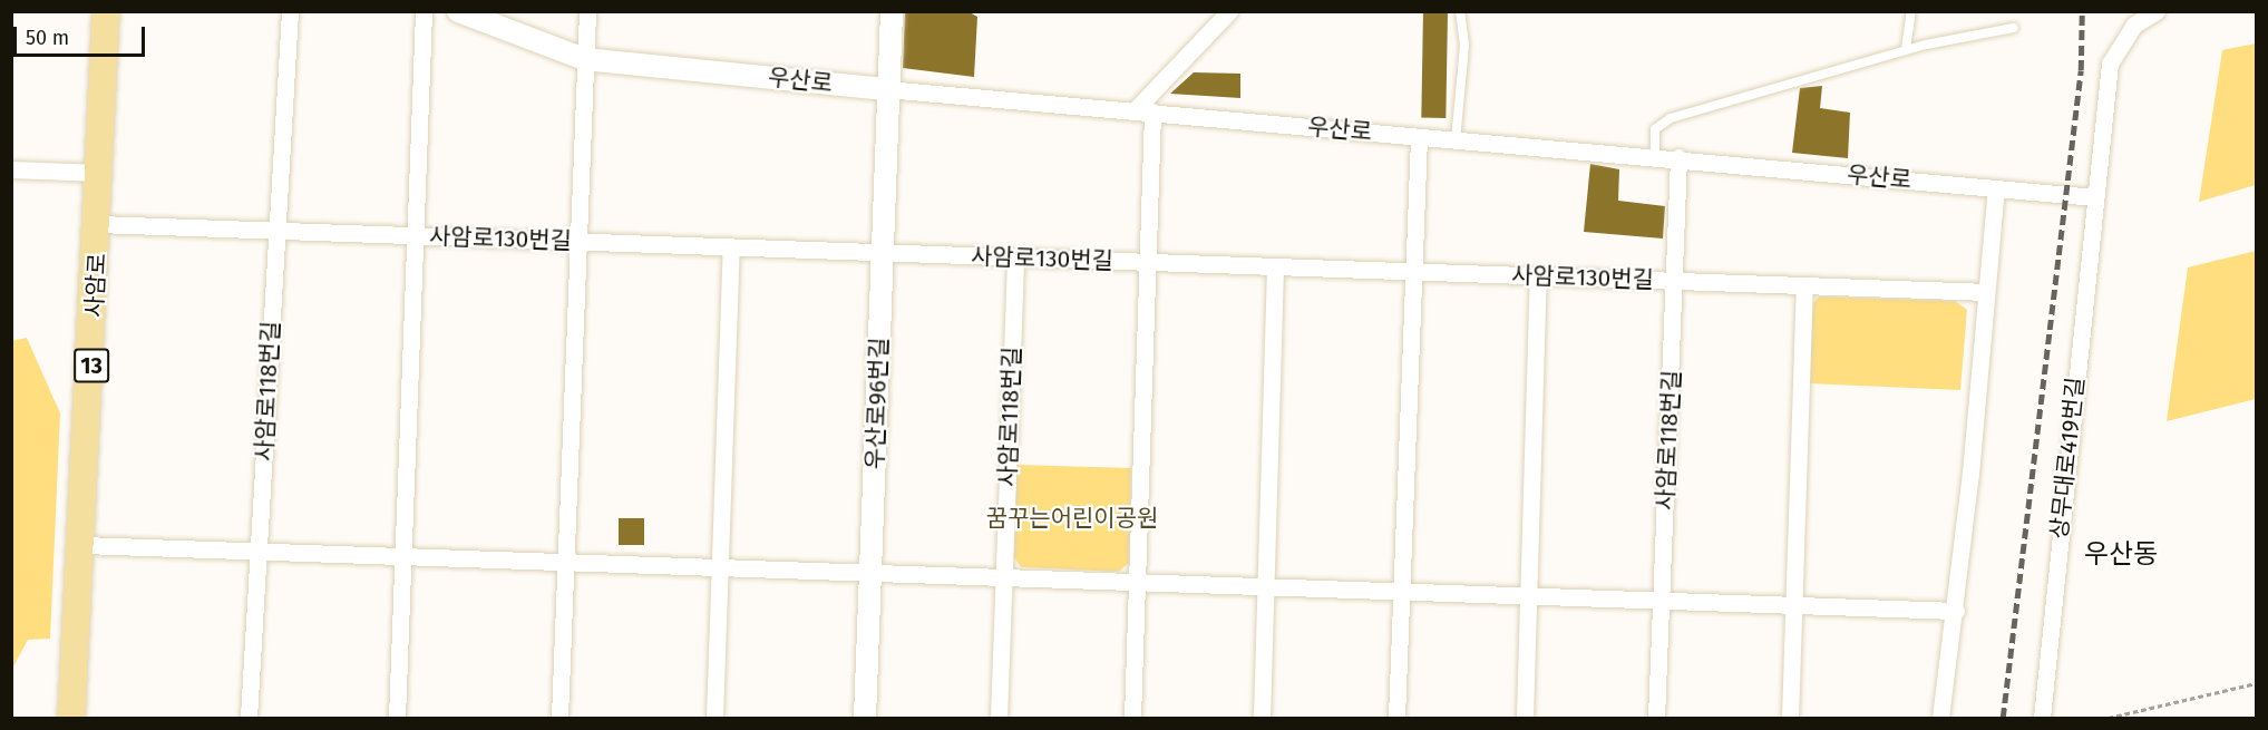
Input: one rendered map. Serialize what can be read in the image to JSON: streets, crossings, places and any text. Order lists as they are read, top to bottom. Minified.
{"streets":{"main road":["사암로","13"],"street":["우산로","사암로130번길","사암로118번길","우산로96번길","상무대로419번길"]},"crossings":[["우산로","사암로118번길"],["우산로","우산로96번길"],["우산로","상무대로419번길"],["사암로130번길","사암로"],["사암로130번길","사암로118번길"],["사암로130번길","우산로96번길"]],"districts":["우산동"],"parks":["꿈꾸는어린이공원"],"scale_bar":"50 m"}
